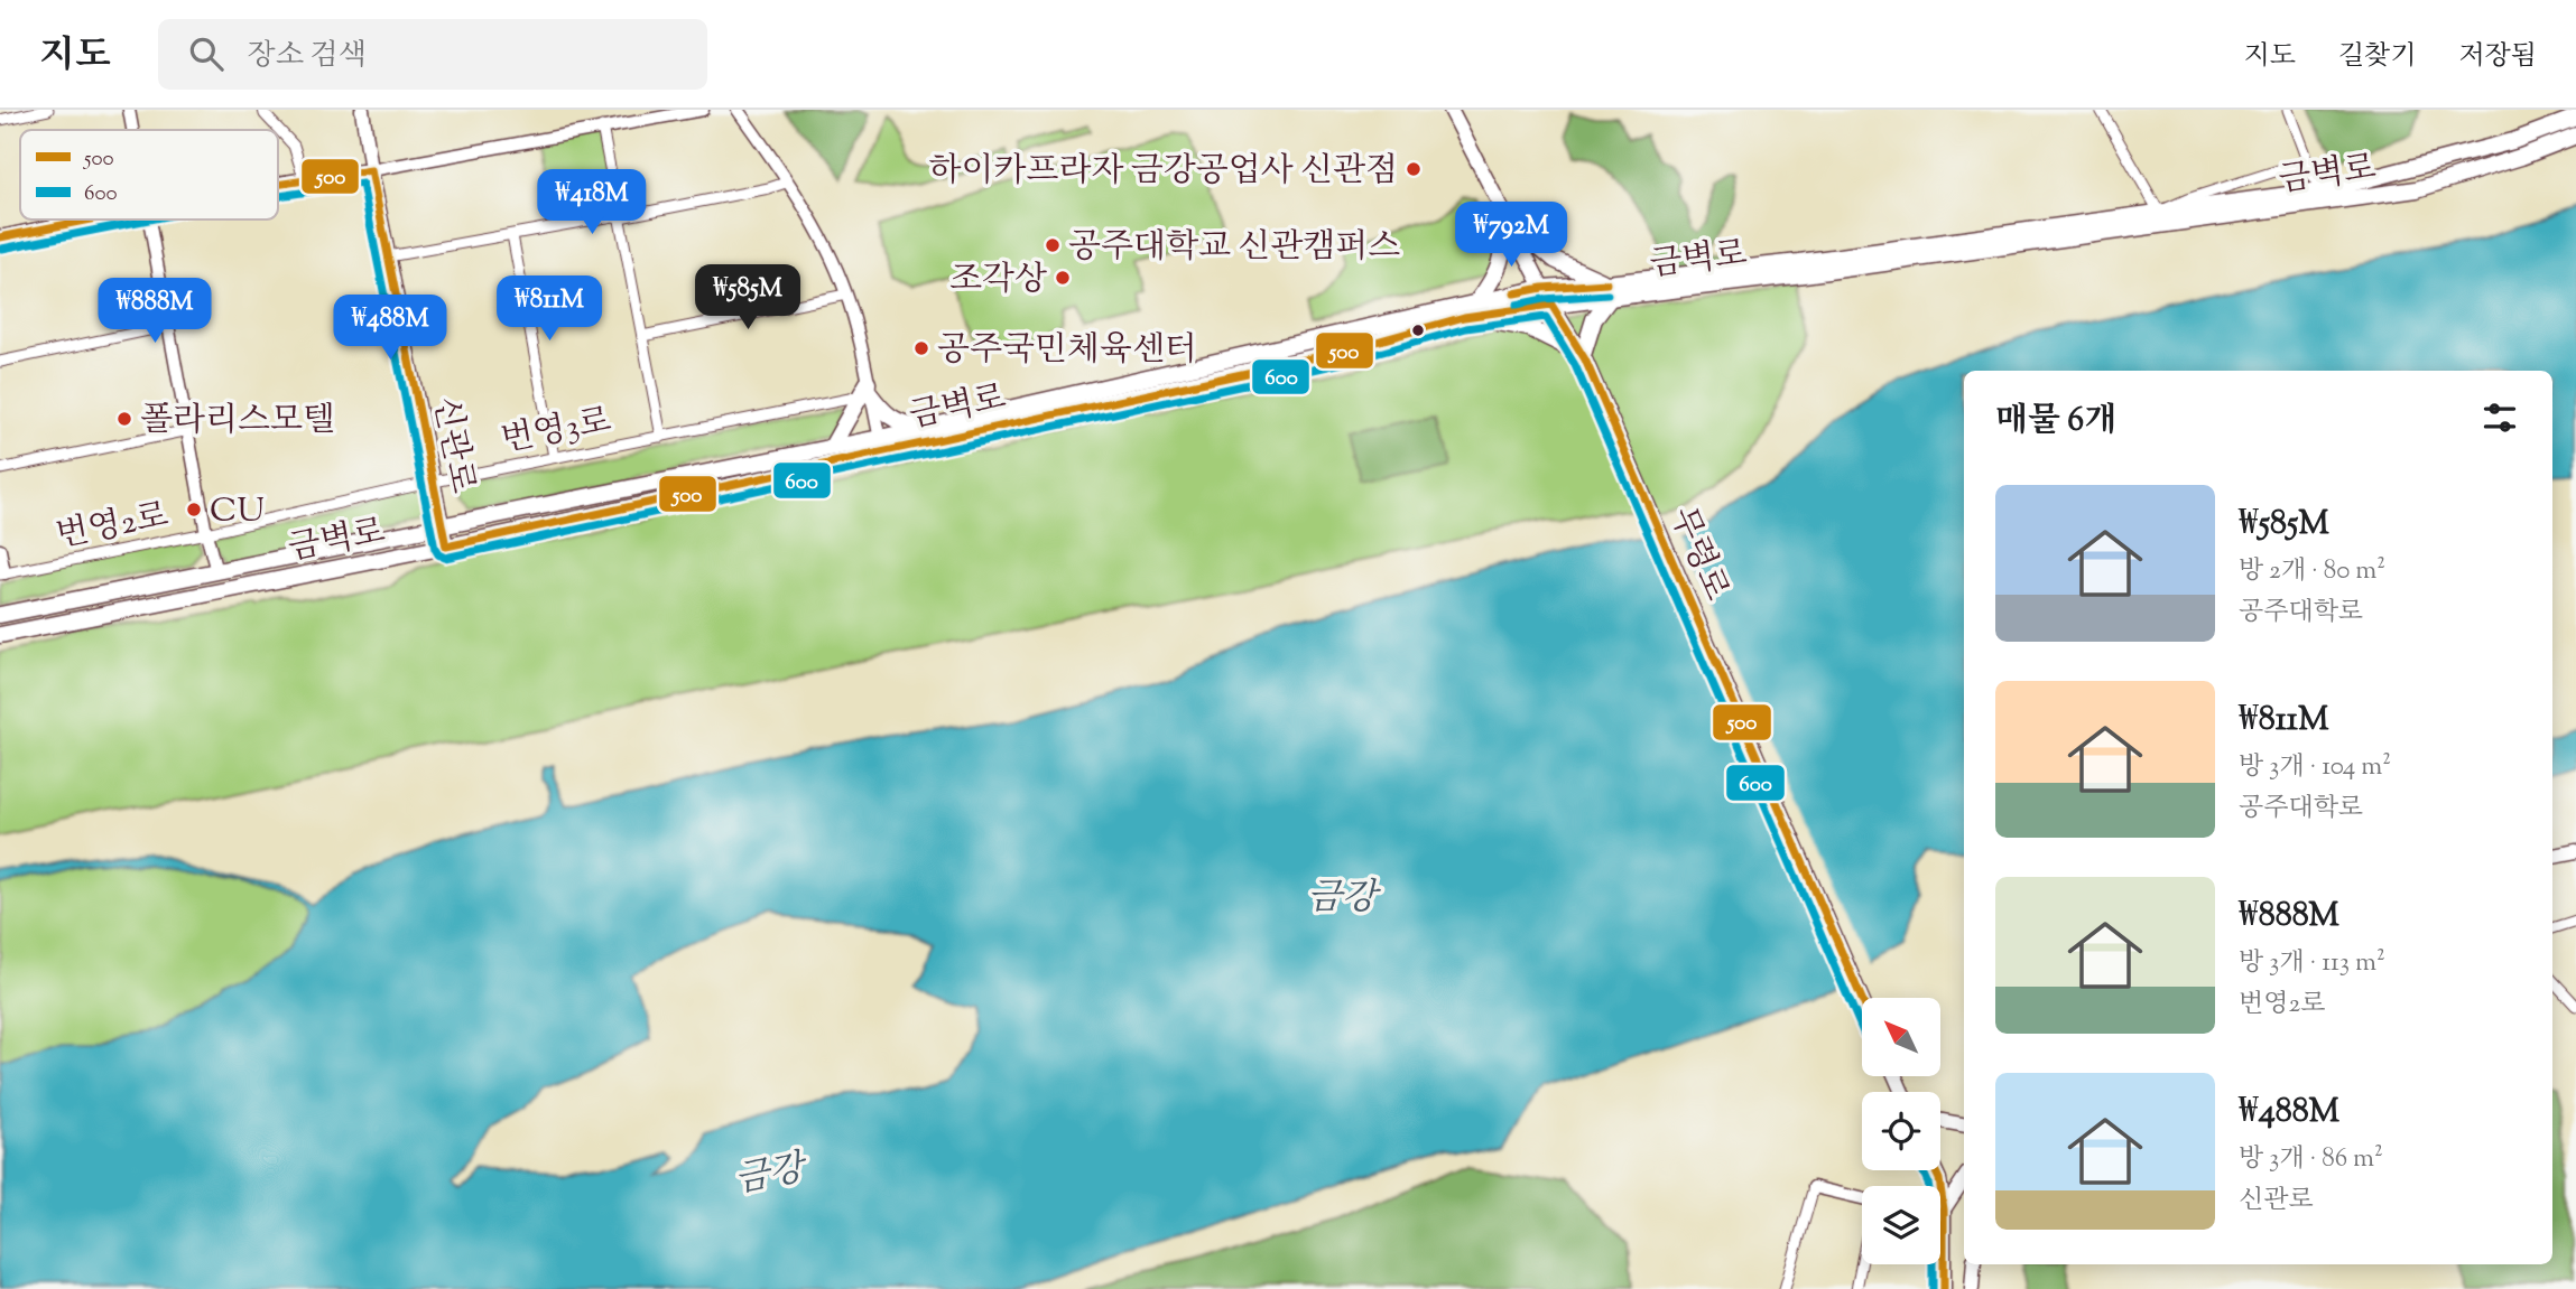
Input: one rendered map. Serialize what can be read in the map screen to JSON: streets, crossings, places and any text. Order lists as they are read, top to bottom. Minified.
{"streets":{"main road":["금벽로","신관로","무령로"],"street":["번영3로","번영2로"]},"crossings":[["금벽로","신관로"],["금벽로","무령로"],["번영3로","신관로"],["번영3로","번영2로"]],"water":["금강"],"places":["하이카프라자 금강공업사 신관점","공주대학교 신관캠퍼스","조각상","공주국민체육센터","폴라리스모텔","CU"],"lines":["transit line 500","transit line 600"],"legend":["500","600"],"north":"top left","page":{"header":"지도","search":"장소 검색","nav":["지도","길찾기","저장됨"],"price":["₩418M","₩792M","₩585M","₩811M","₩888M","₩488M"],"heading":"매물 6개","list":[{"name":"₩585M","note":"방 2개 · 80 m² · 공주대학로"},{"name":"₩811M","note":"방 3개 · 104 m² · 공주대학로"},{"name":"₩888M","note":"방 3개 · 113 m² · 번영2로"},{"name":"₩488M","note":"방 3개 · 86 m² · 신관로"}]}}
